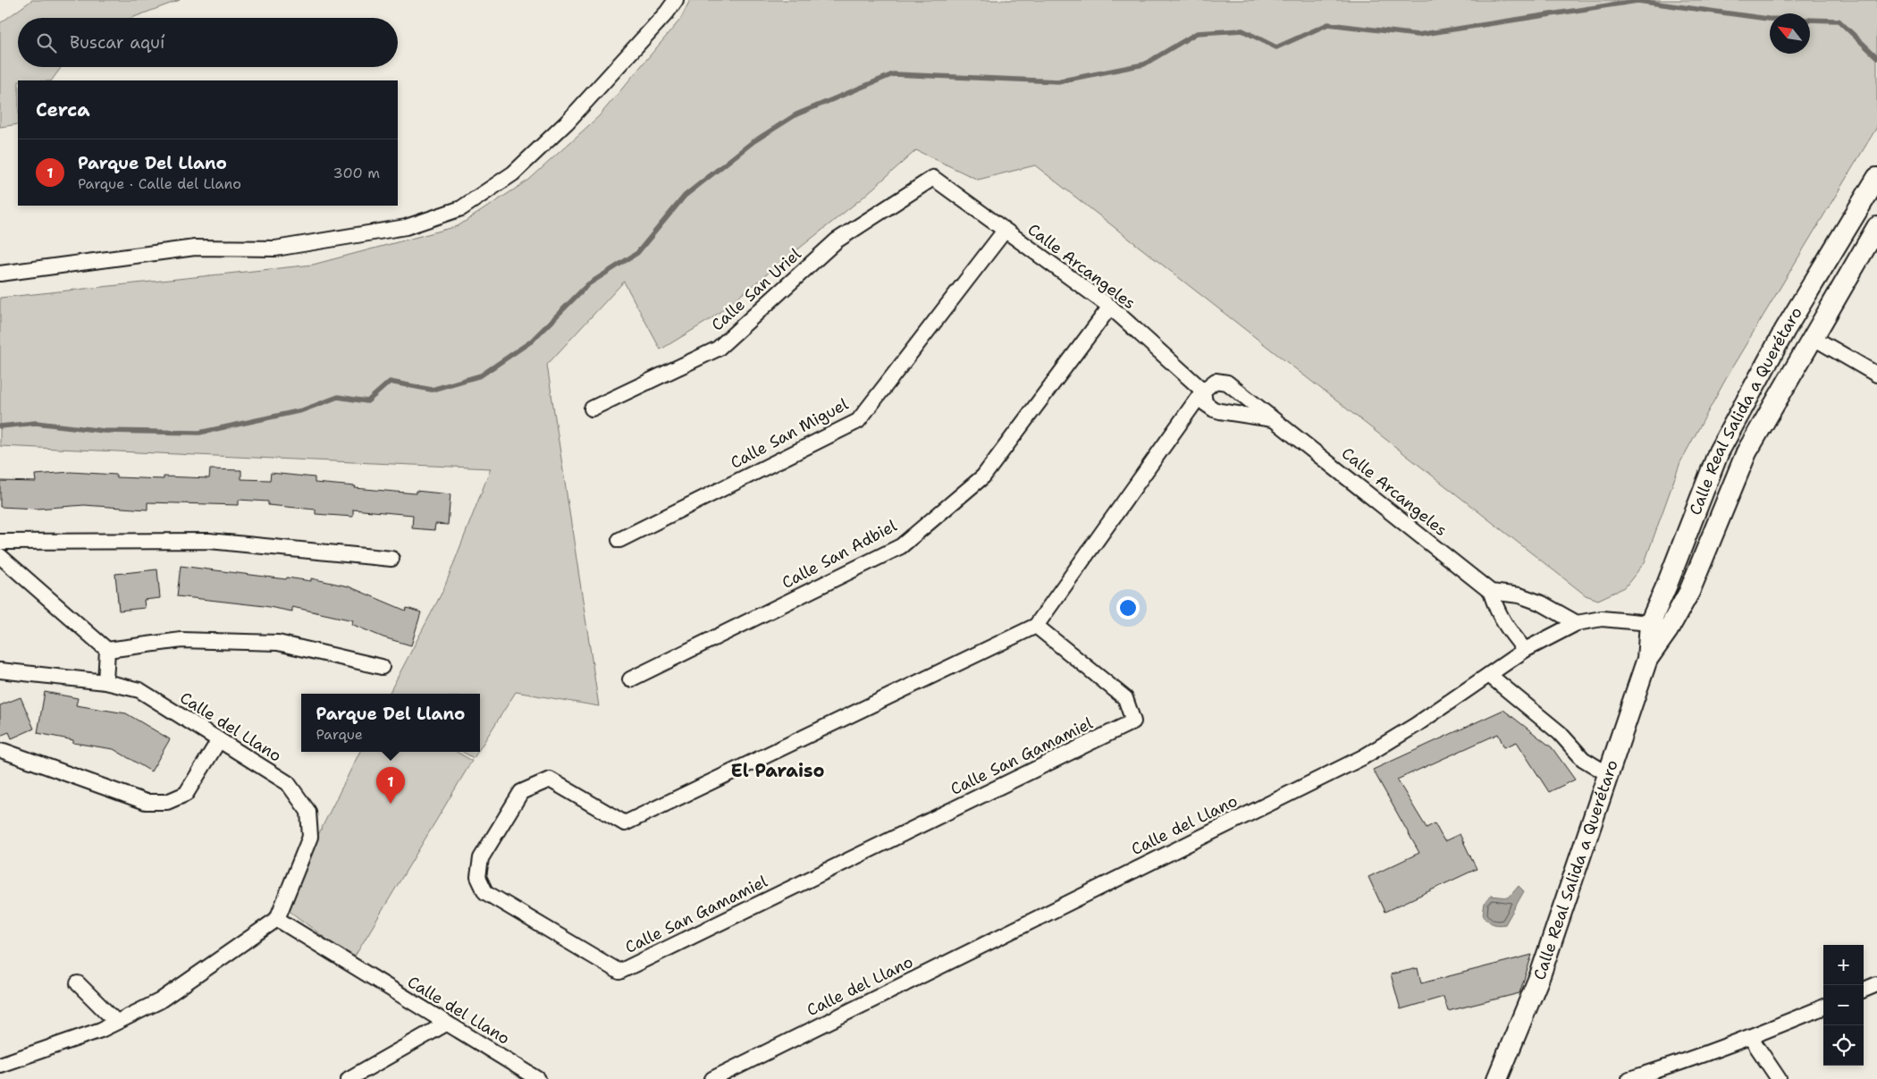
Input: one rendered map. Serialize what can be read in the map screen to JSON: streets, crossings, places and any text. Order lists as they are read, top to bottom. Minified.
{"streets":{"street":["Calle Arcangeles","Calle San Uriel","Calle Real Salida a Querétaro","Calle San Miguel","Calle San Adbiel","Calle del Llano","Calle San Gamamiel"]},"crossings":[["Calle Arcangeles","Calle San Uriel"],["Calle Arcangeles","Calle San Miguel"],["Calle Arcangeles","Calle San Adbiel"],["Calle Arcangeles","Calle San Gamamiel"],["Calle Real Salida a Querétaro","Calle del Llano"]],"districts":["El Paraiso"],"north":"top left","page":{"search":"Buscar aquí","heading":"Cerca","list":[{"mark":"1","name":"Parque Del Llano","note":"Parque · Calle del Llano","value":"300 m"}],"popup":["Parque Del Llano","Parque"],"pins":"1","map_buttons":["+","−"]}}
